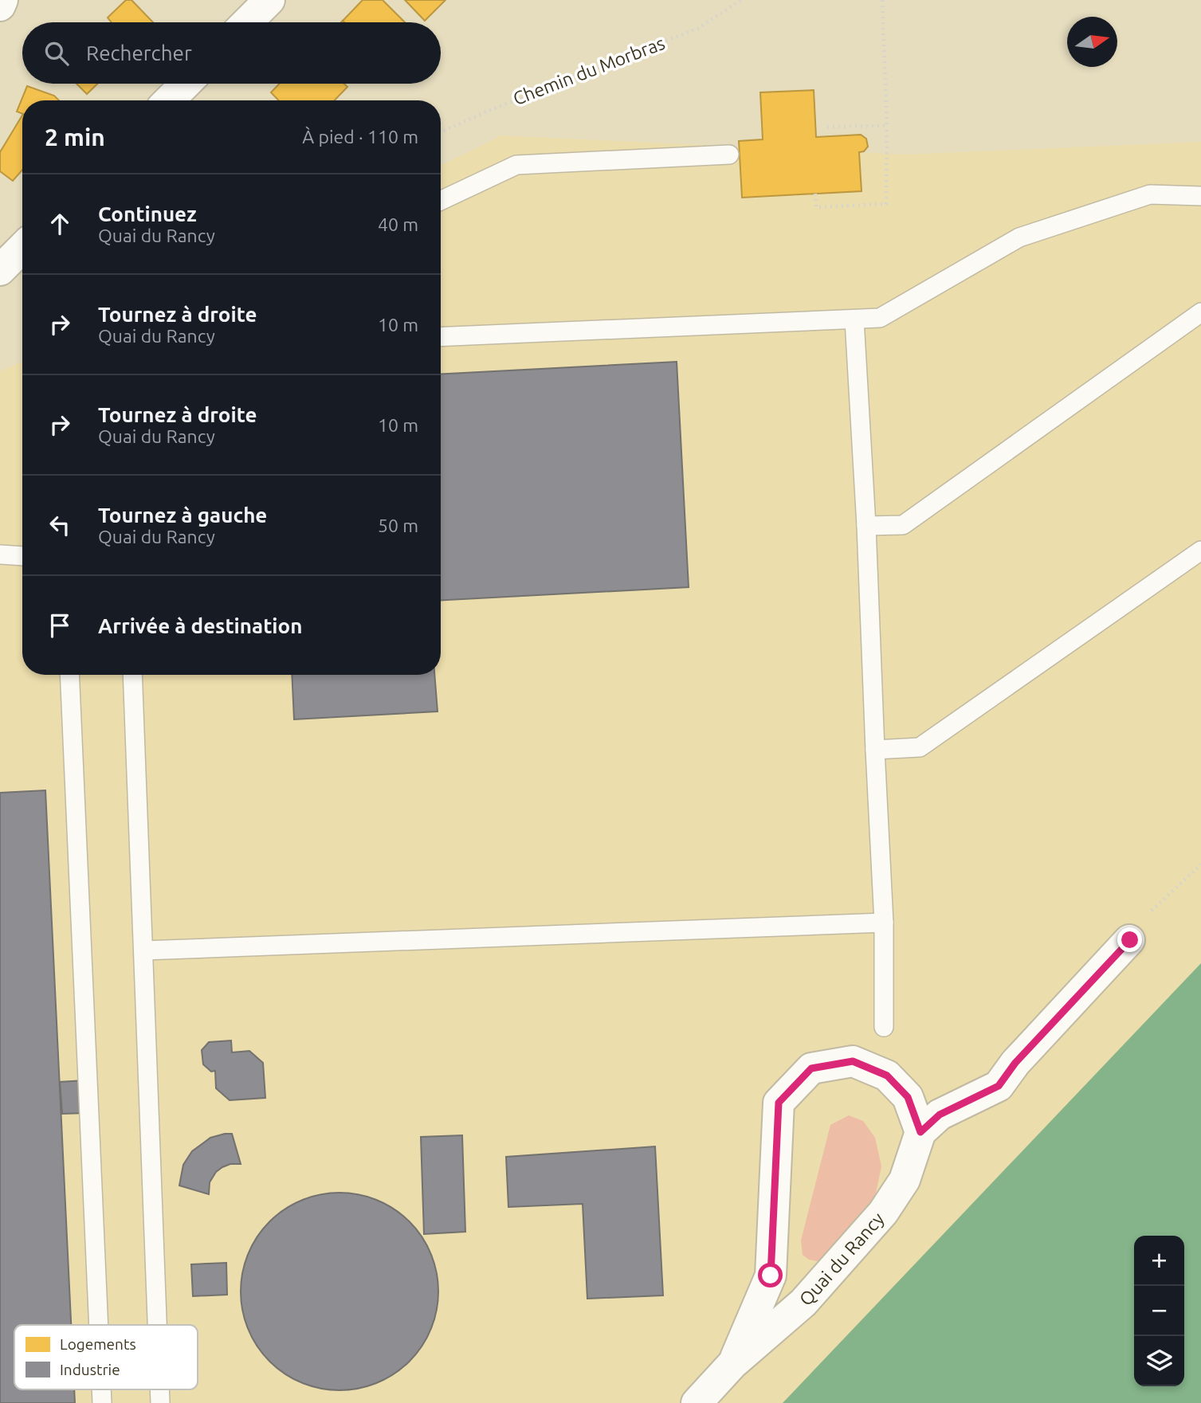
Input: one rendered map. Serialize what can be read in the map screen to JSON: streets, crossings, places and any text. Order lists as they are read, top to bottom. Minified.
{"streets":{"street":["Quai du Rancy"],"path":["Chemin du Morbras"]},"legend":["Logements","Industrie"],"north":"right","page":{"search":"Rechercher","heading":["2 min","À pied · 110 m"],"list":[["Continuez","Quai du Rancy","40 m"],["Tournez à droite","Quai du Rancy","10 m"],["Tournez à droite","Quai du Rancy","10 m"],["Tournez à gauche","Quai du Rancy","50 m"],"Arrivée à destination"],"map_buttons":["+","−"]}}
